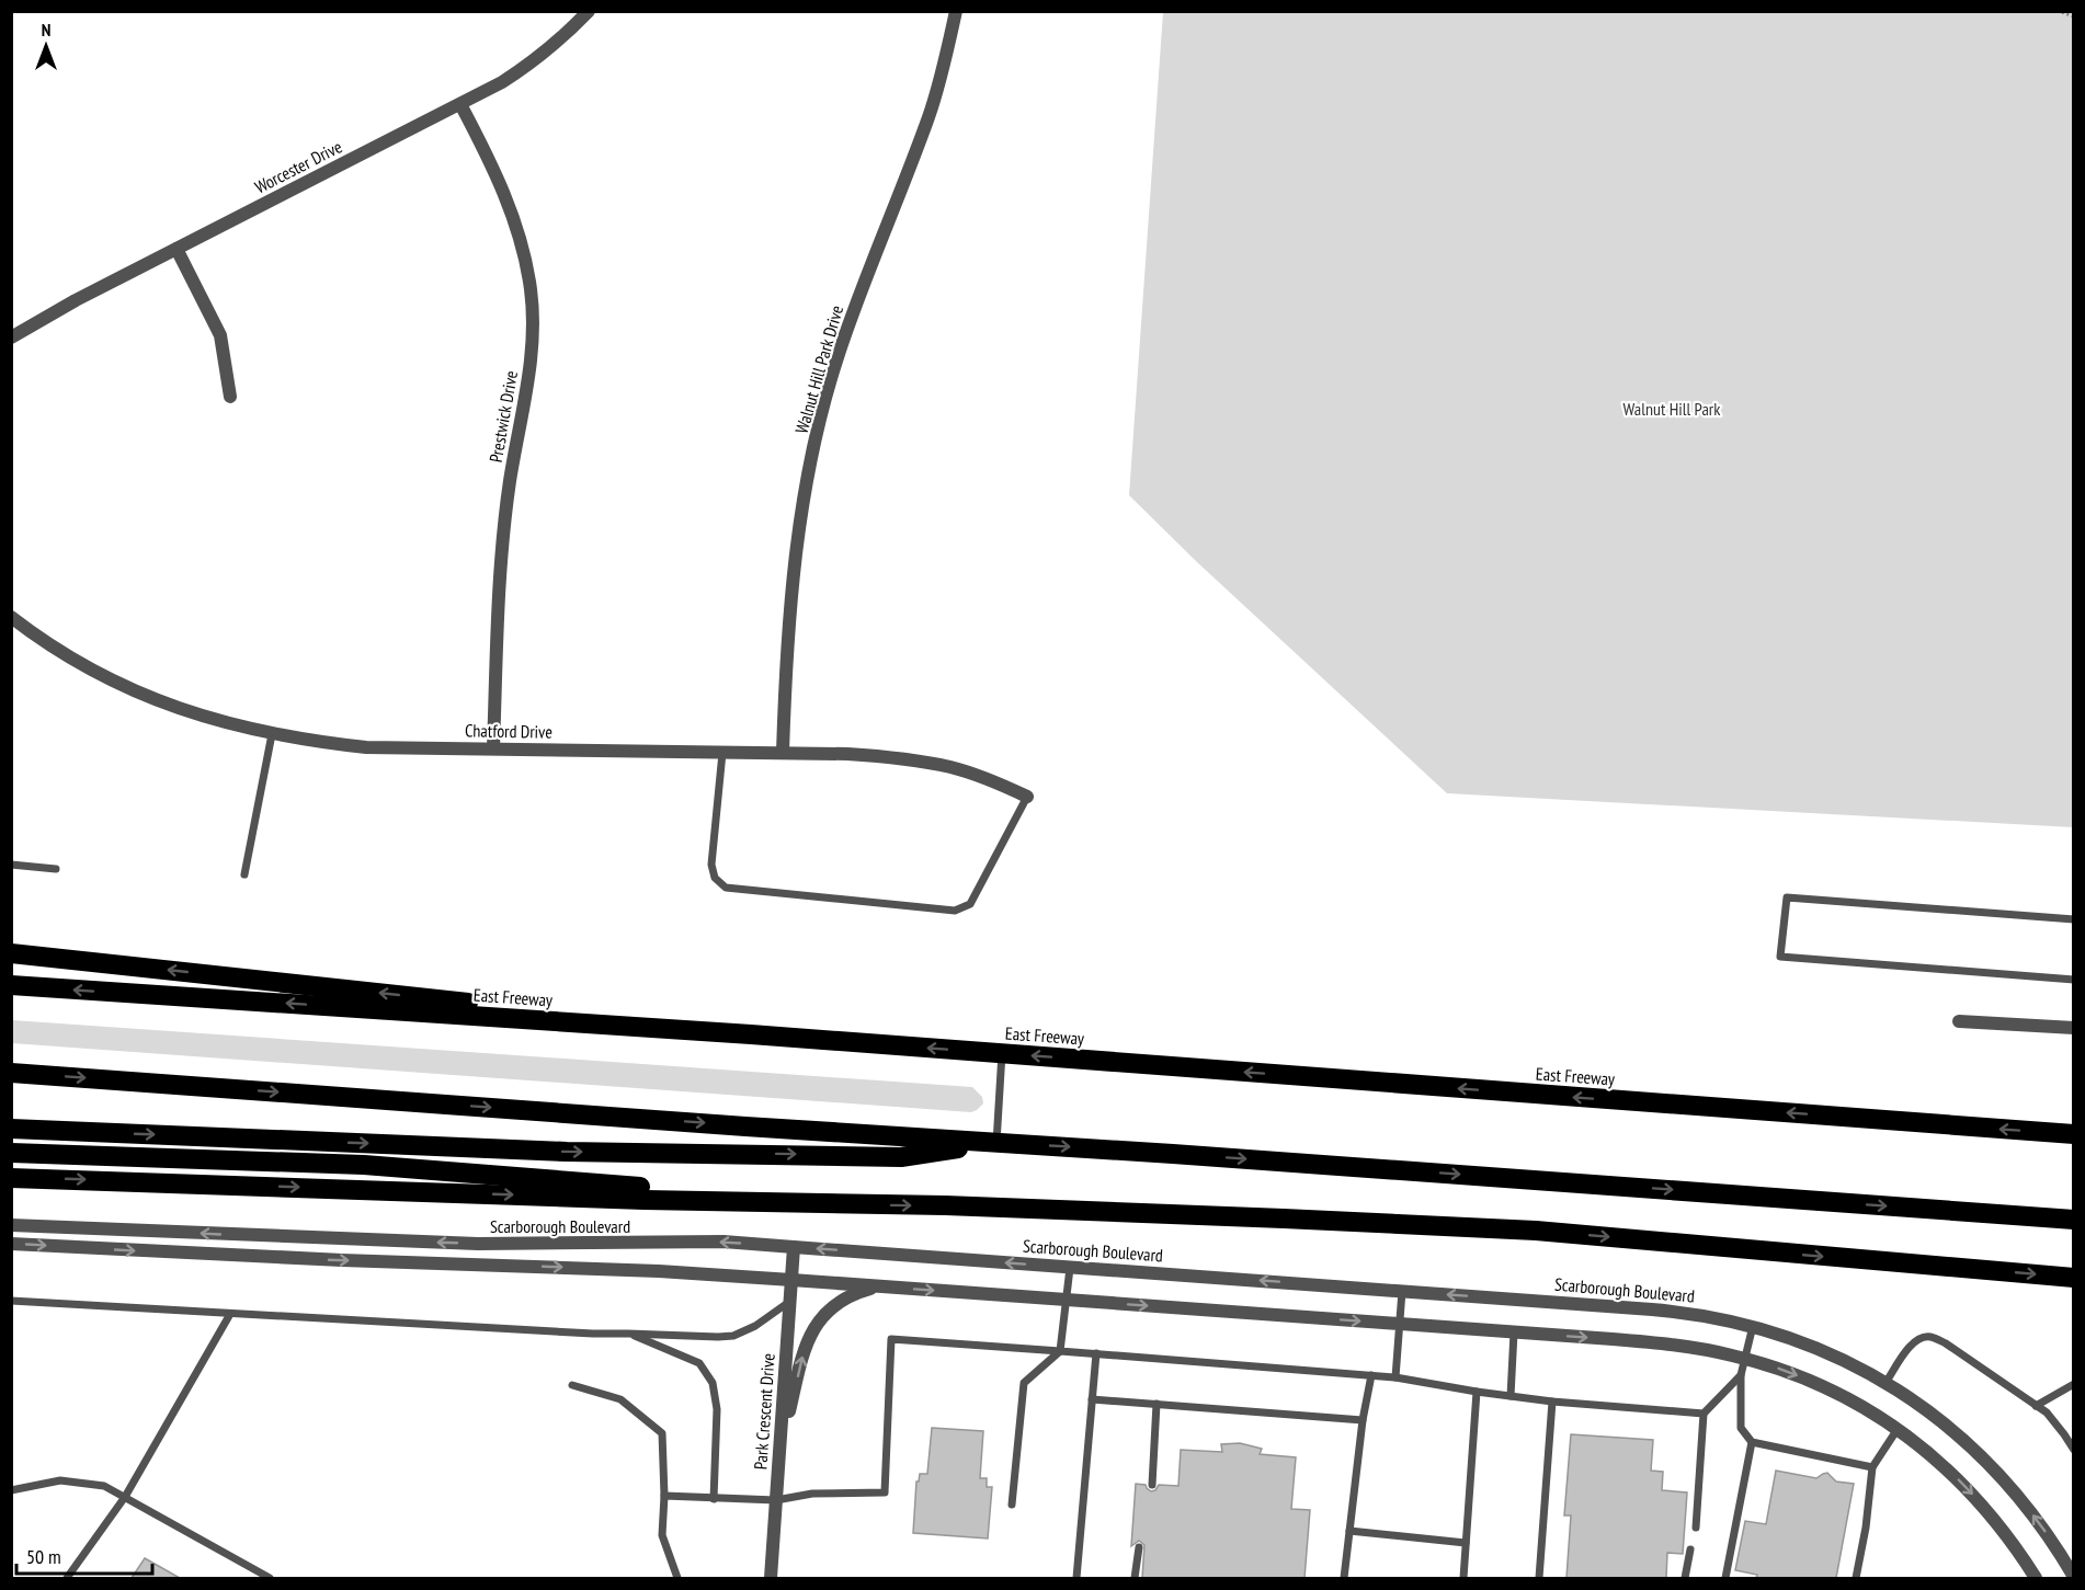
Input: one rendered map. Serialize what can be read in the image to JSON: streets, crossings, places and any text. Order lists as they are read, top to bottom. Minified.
{"streets":{"highway":["East Freeway"],"street":["Worcester Drive","Walnut Hill Park Drive","Prestwick Drive","Chatford Drive","Scarborough Boulevard","Park Crescent Drive"]},"crossings":[["Worcester Drive","Prestwick Drive"],["Walnut Hill Park Drive","Chatford Drive"],["Prestwick Drive","Chatford Drive"],["Scarborough Boulevard","Park Crescent Drive"]],"parks":["Walnut Hill Park"],"scale_bar":"50 m","north":"top"}
